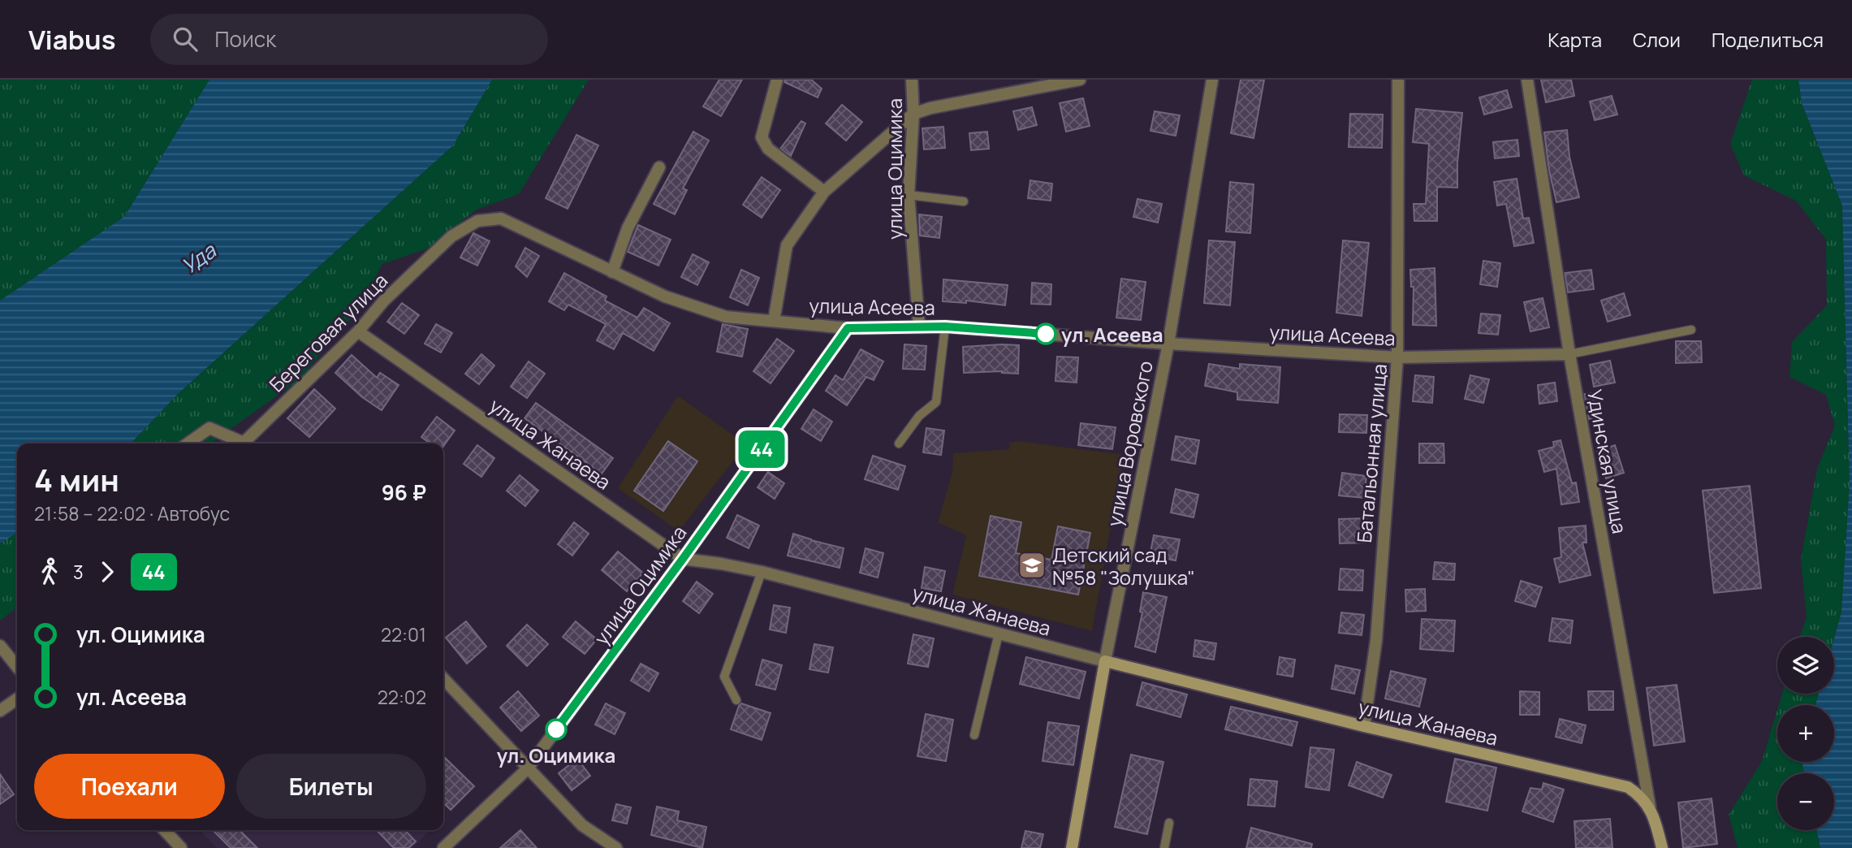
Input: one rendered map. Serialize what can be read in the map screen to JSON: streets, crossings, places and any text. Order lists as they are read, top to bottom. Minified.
{"streets":{"street":["улица Оцимика","улица Асеева","Береговая улица","улица Жанаева","улица Воровского","Батальонная улица","Удинская улица"]},"crossings":[["улица Оцимика","улица Асеева"],["улица Оцимика","улица Жанаева"],["улица Асеева","Береговая улица"],["улица Асеева","улица Воровского"],["улица Асеева","Батальонная улица"],["улица Асеева","Удинская улица"],["Береговая улица","улица Жанаева"],["улица Жанаева","улица Воровского"],["улица Жанаева","Батальонная улица"],["улица Жанаева","Удинская улица"]],"water":["Уда"],"places":{"other":["ул. Асеева","ул. Оцимика"],"school or university":["Детский сад №58 \"Золушка\""]},"lines":["bus line 44"],"page":{"header":"Viabus","search":"Поиск","nav":["Карта","Слои","Поделиться"],"on_map":"44","heading":["4 мин","21:58 – 22:02 · Автобус","96 ₽"],"legs":["3","44"],"list":[{"name":"ул. Оцимика","value":"22:01"},{"name":"ул. Асеева","value":"22:02"}],"map_buttons":["+","−"],"buttons":["Поехали","Билеты"]}}
